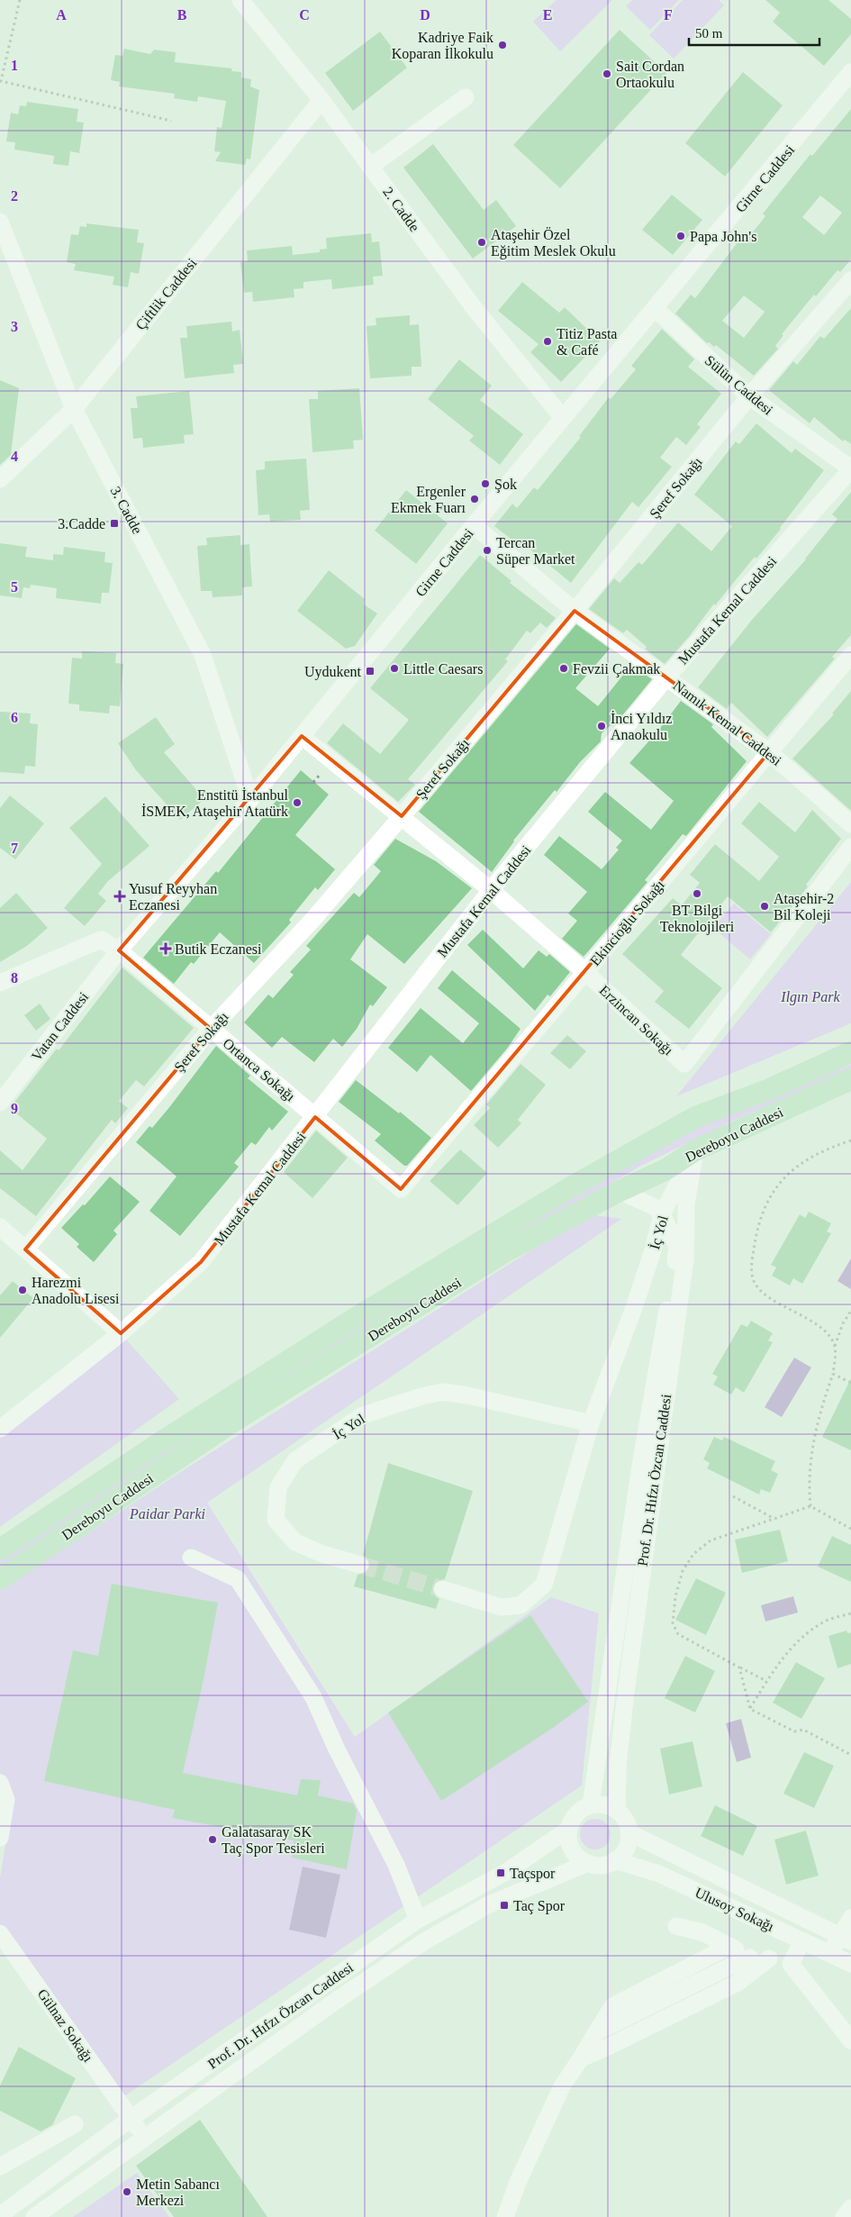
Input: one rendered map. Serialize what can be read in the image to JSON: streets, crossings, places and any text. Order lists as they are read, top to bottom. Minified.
{"streets":{"main road":["Dereboyu Caddesi"],"street":["Girne Caddesi","2. Cadde","Çiftlik Caddesi","Sülün Caddesi","Şeref Sokağı","3. Cadde","Mustafa Kemal Caddesi","Namık Kemal Caddesi","Ekincioğlu Sokağı","Erzincan Sokağı","Vatan Caddesi","Ortanca Sokağı","İç Yol","Prof. Dr. Hıfzı Özcan Caddesi","Ulusoy Sokağı","Gülnaz Sokağı"]},"crossings":[["Girne Caddesi","2. Cadde"],["Girne Caddesi","Sülün Caddesi"],["Girne Caddesi","3. Cadde"],["Girne Caddesi","Namık Kemal Caddesi"],["Girne Caddesi","Erzincan Sokağı"],["Girne Caddesi","Vatan Caddesi"],["Girne Caddesi","Ortanca Sokağı"],["2. Cadde","Çiftlik Caddesi"],["Çiftlik Caddesi","3. Cadde"],["Sülün Caddesi","Şeref Sokağı"],["Sülün Caddesi","Mustafa Kemal Caddesi"],["Şeref Sokağı","Namık Kemal Caddesi"],["Şeref Sokağı","Erzincan Sokağı"],["Şeref Sokağı","Ortanca Sokağı"],["Mustafa Kemal Caddesi","Namık Kemal Caddesi"],["Mustafa Kemal Caddesi","Erzincan Sokağı"],["Mustafa Kemal Caddesi","Ortanca Sokağı"],["Namık Kemal Caddesi","Ekincioğlu Sokağı"],["Ekincioğlu Sokağı","Erzincan Sokağı"],["Ekincioğlu Sokağı","Ortanca Sokağı"],["Vatan Caddesi","Ortanca Sokağı"],["Dereboyu Caddesi","İç Yol"],["Dereboyu Caddesi","Prof. Dr. Hıfzı Özcan Caddesi"],["İç Yol","Prof. Dr. Hıfzı Özcan Caddesi"],["Prof. Dr. Hıfzı Özcan Caddesi","Ulusoy Sokağı"],["Prof. Dr. Hıfzı Özcan Caddesi","Gülnaz Sokağı"]],"parks":["Ilgın Park","Paidar Parki"],"places":{"other":["Kadriye Faik Koparan İlkokulu","Sait Cordan Ortaokulu","Papa John's","Ataşehir Özel Eğitim Meslek Okulu","Titiz Pasta & Café","Şok","Ergenler Ekmek Fuarı","Tercan Süper Market","Little Caesars","Fevzii Çakmak","İnci Yıldız Anaokulu","Enstitü İstanbul İSMEK, Ataşehir Atatürk","BT Bilgi Teknolojileri","Ataşehir-2 Bil Koleji","Harezmi Anadolu Lisesi","Galatasaray SK Taç Spor Tesisleri","Metin Sabancı Merkezi"],"transit":["3.Cadde","Uydukent","Taçspor","Taç Spor"],"health":["Yusuf Reyyhan Eczanesi","Butik Eczanesi"]},"scale_bar":"50 m","grid":{"columns":["A","B","C","D","E","F"],"rows":["1","2","3","4","5","6","7","8","9"]}}
